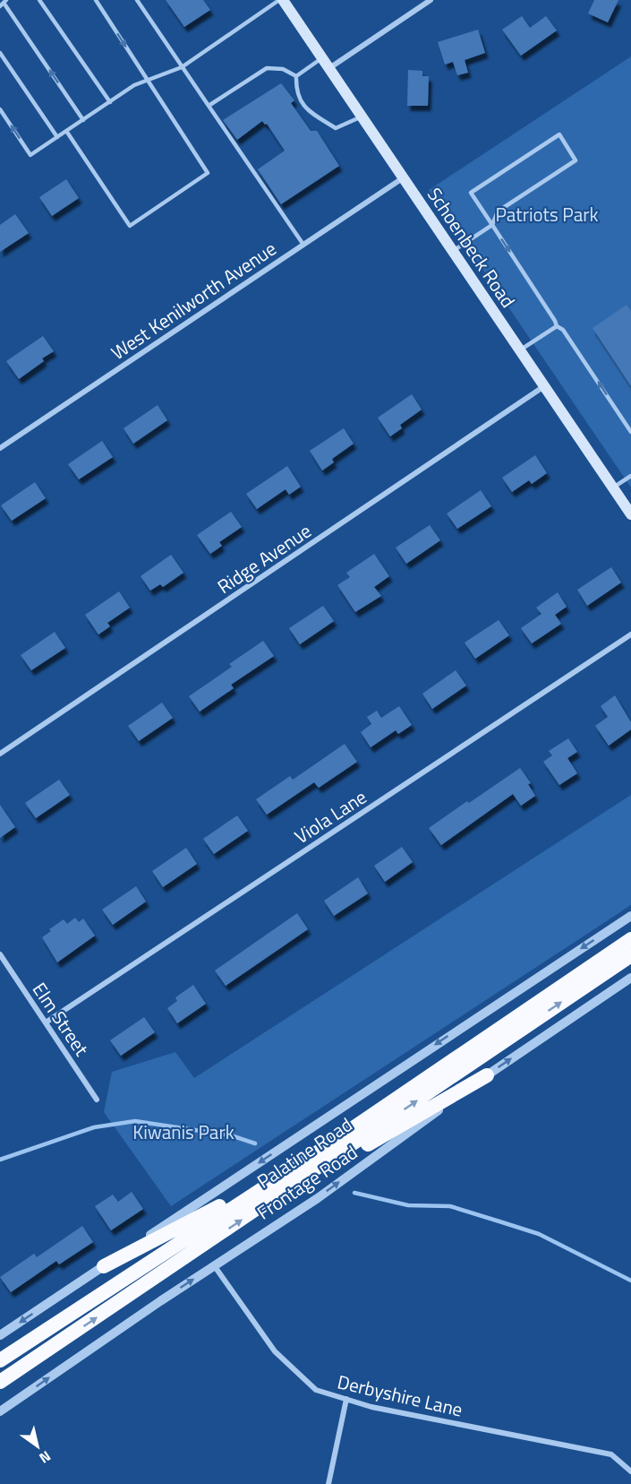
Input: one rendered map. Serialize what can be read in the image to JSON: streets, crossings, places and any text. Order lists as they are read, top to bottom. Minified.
{"streets":{"highway":["Palatine Road"],"main road":["Schoenbeck Road"],"street":["West Kenilworth Avenue","Ridge Avenue","Viola Lane","Elm Street","Frontage Road","Derbyshire Lane"]},"crossings":[["Schoenbeck Road","West Kenilworth Avenue"],["Schoenbeck Road","Ridge Avenue"],["Viola Lane","Elm Street"],["Frontage Road","Derbyshire Lane"]],"parks":["Patriots Park","Kiwanis Park"],"north":"bottom right"}
